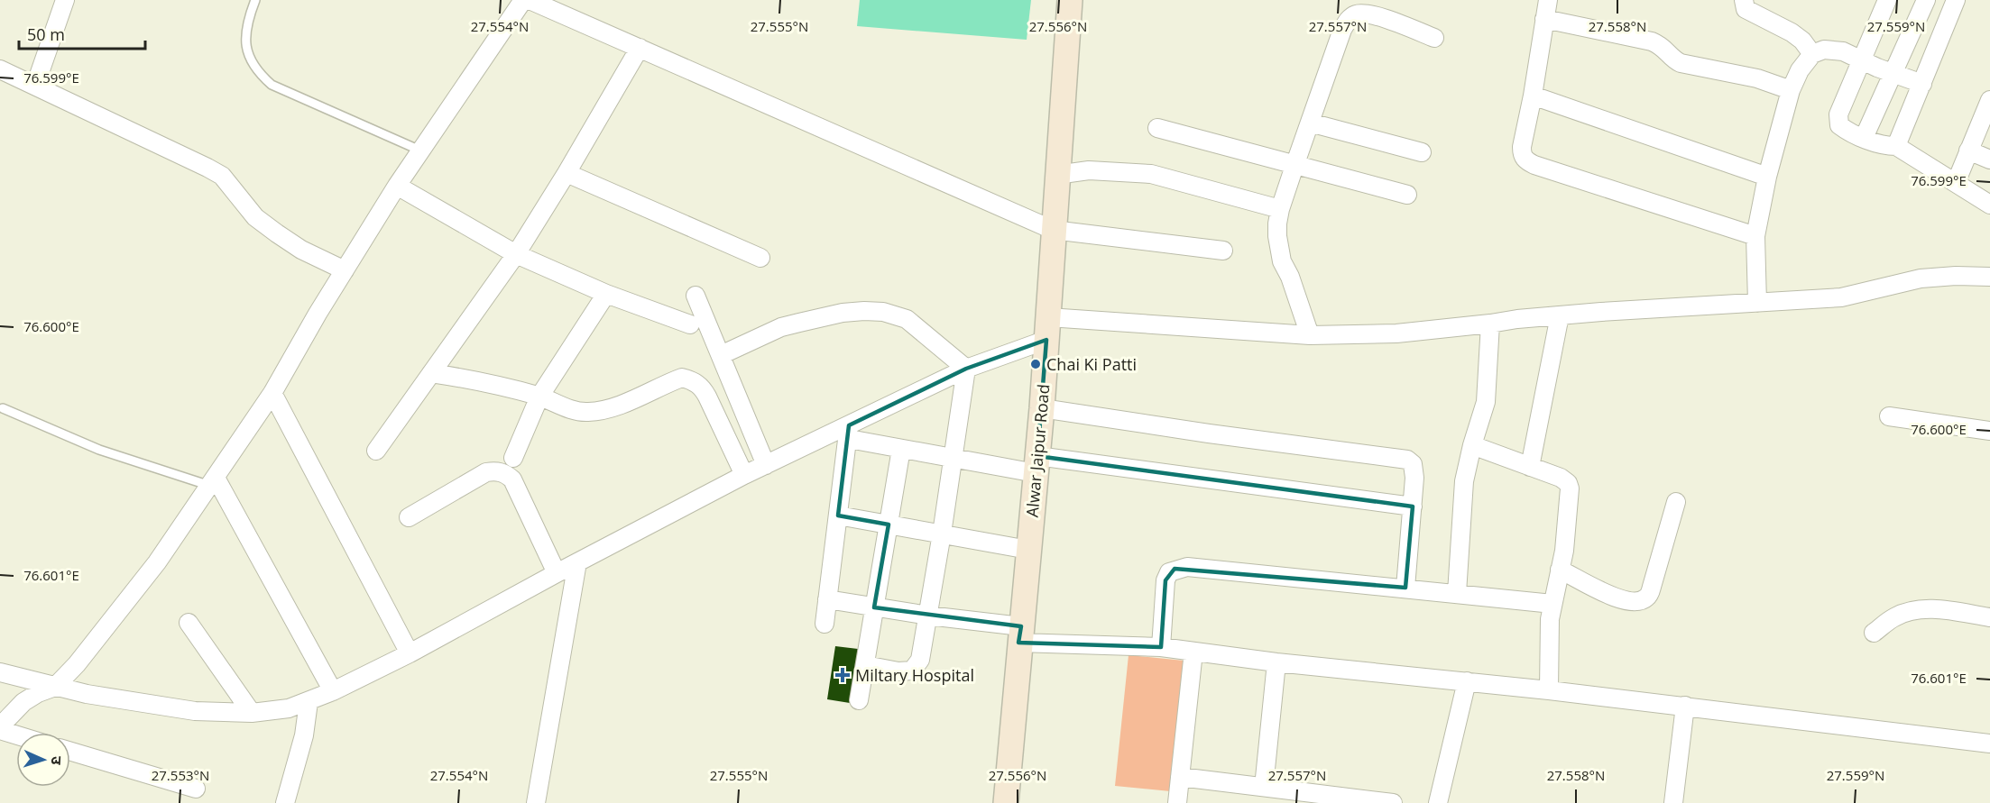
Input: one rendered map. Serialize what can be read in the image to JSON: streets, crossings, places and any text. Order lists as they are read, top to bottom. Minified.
{"streets":{"main road":["Alwar Jaipur Road"]},"places":{"other":["Chai Ki Patti"],"health":["Miltary Hospital"]},"scale_bar":"50 m","north":"right","coordinates":["27.554°N","27.555°N","27.556°N","27.557°N","27.558°N","27.559°N","76.599°E","76.600°E","76.601°E","27.553°N"]}
